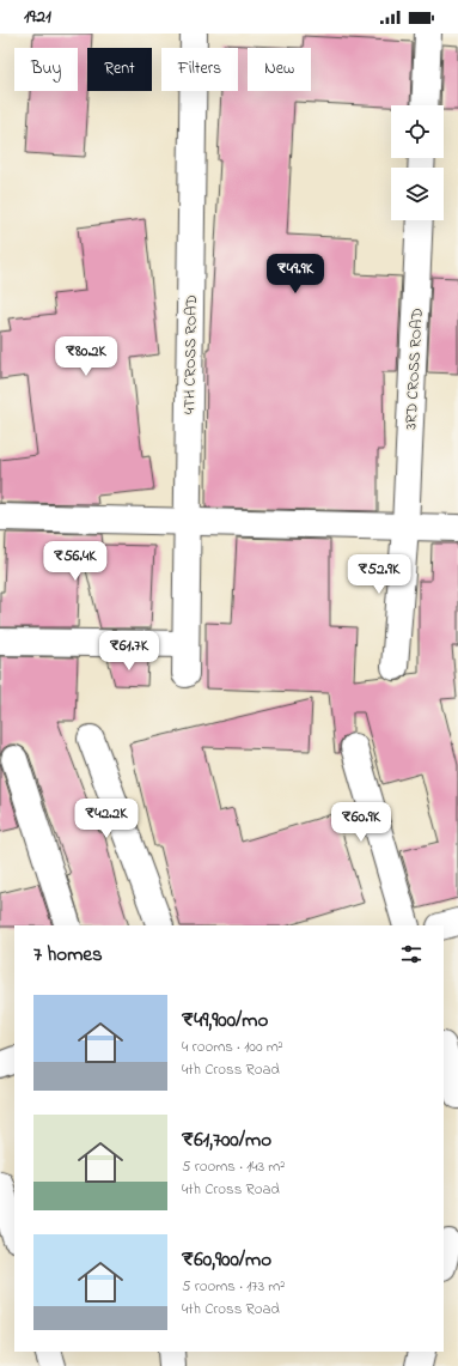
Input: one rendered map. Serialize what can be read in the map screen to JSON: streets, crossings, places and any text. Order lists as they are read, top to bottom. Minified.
{"streets":{"street":["4TH CROSS ROAD","3RD CROSS ROAD"]},"page":{"status":"19:21","chip":["Buy","Rent","Filters","New"],"price":["₹49.9K","₹80.2K","₹56.4K","₹52.9K","₹61.7K","₹42.2K","₹60.9K"],"heading":"7 homes","list":[{"name":"₹49,900/mo","note":"4 rooms · 100 m² · 4th Cross Road"},{"name":"₹61,700/mo","note":"5 rooms · 143 m² · 4th Cross Road"},{"name":"₹60,900/mo","note":"5 rooms · 173 m² · 4th Cross Road"}]}}
